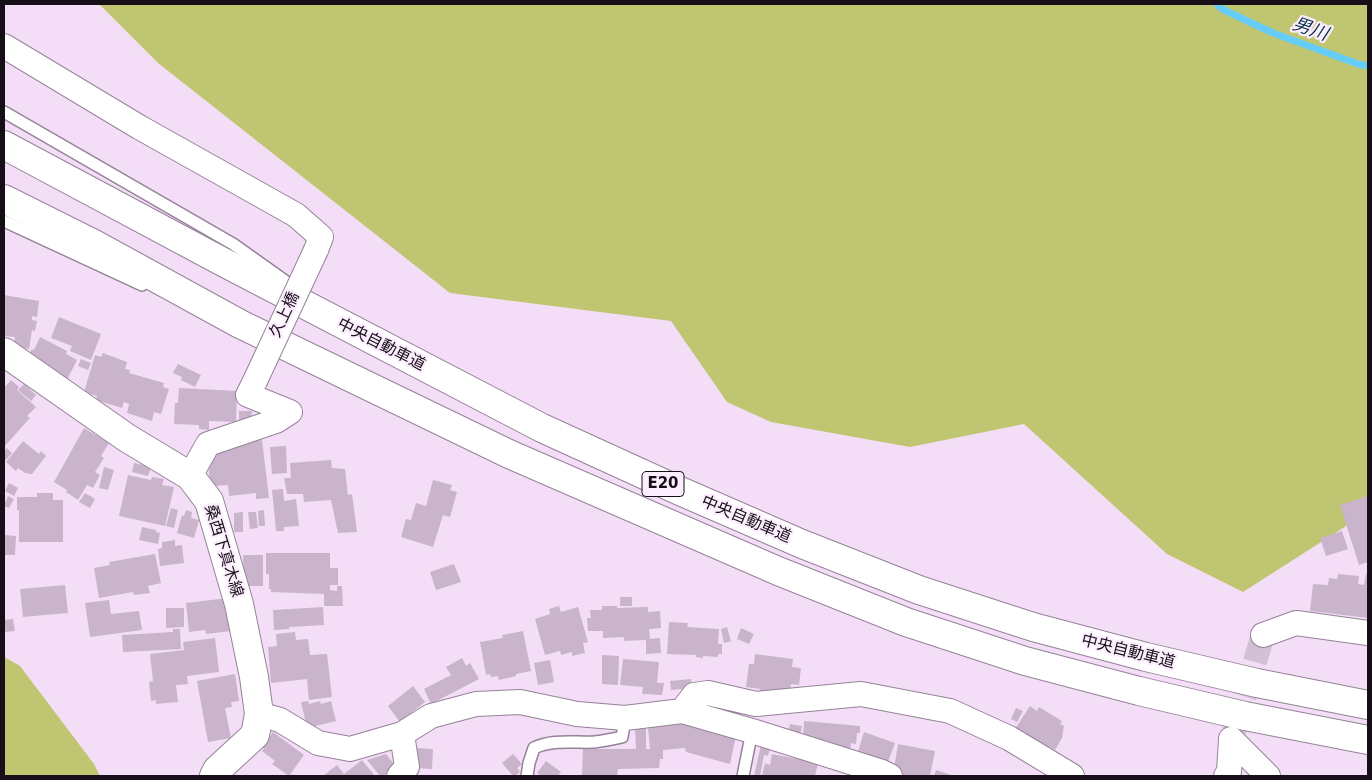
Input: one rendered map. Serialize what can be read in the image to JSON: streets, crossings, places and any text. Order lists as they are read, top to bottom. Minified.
{"streets":{"main road":["中央自動車道","E20","桑西下真木線"],"street":["久上橋"]},"crossings":[["久上橋","桑西下真木線"]],"water":["男川"]}
